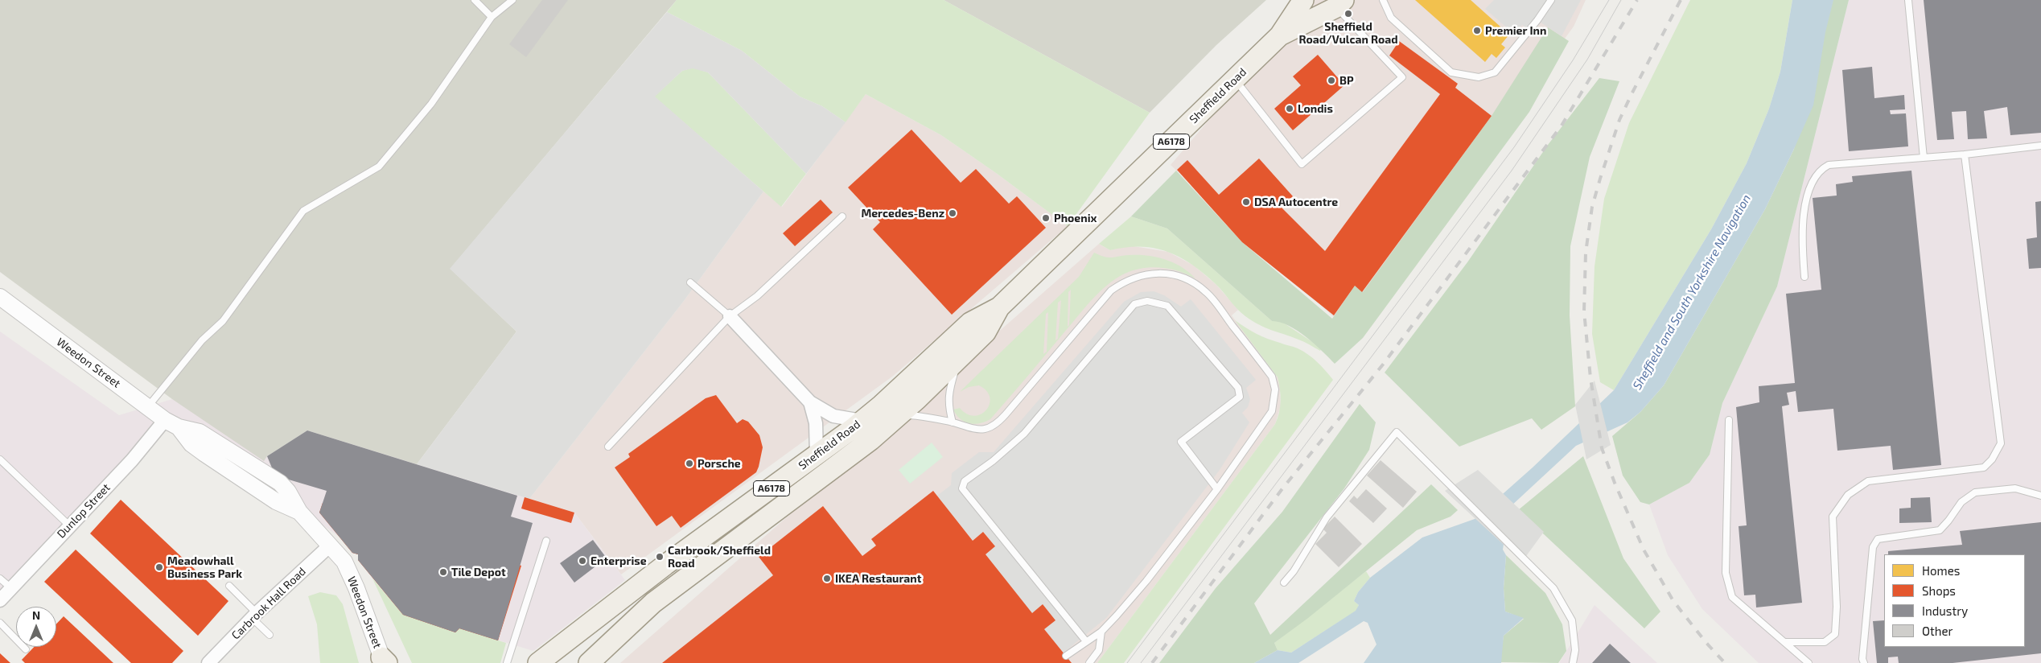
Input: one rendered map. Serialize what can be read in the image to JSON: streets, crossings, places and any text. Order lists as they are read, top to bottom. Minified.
{"streets":{"main road":["Sheffield Road","A6178"],"street":["Weedon Street","Dunlop Street","Carbrook Hall Road"]},"crossings":[["Sheffield Road","A6178"],["Weedon Street","Dunlop Street"],["Weedon Street","Carbrook Hall Road"]],"water":["Sheffield and South Yorkshire Navigation"],"places":["Sheffield Road/Vulcan Road","Premier Inn","BP","Londis","DSA Autocentre","Mercedes-Benz","Phoenix","Porsche","Carbrook/Sheffield Road","Enterprise","Meadowhall Business Park","Tile Depot","IKEA Restaurant"],"legend":["Homes","Shops","Industry","Other"],"north":"top"}
